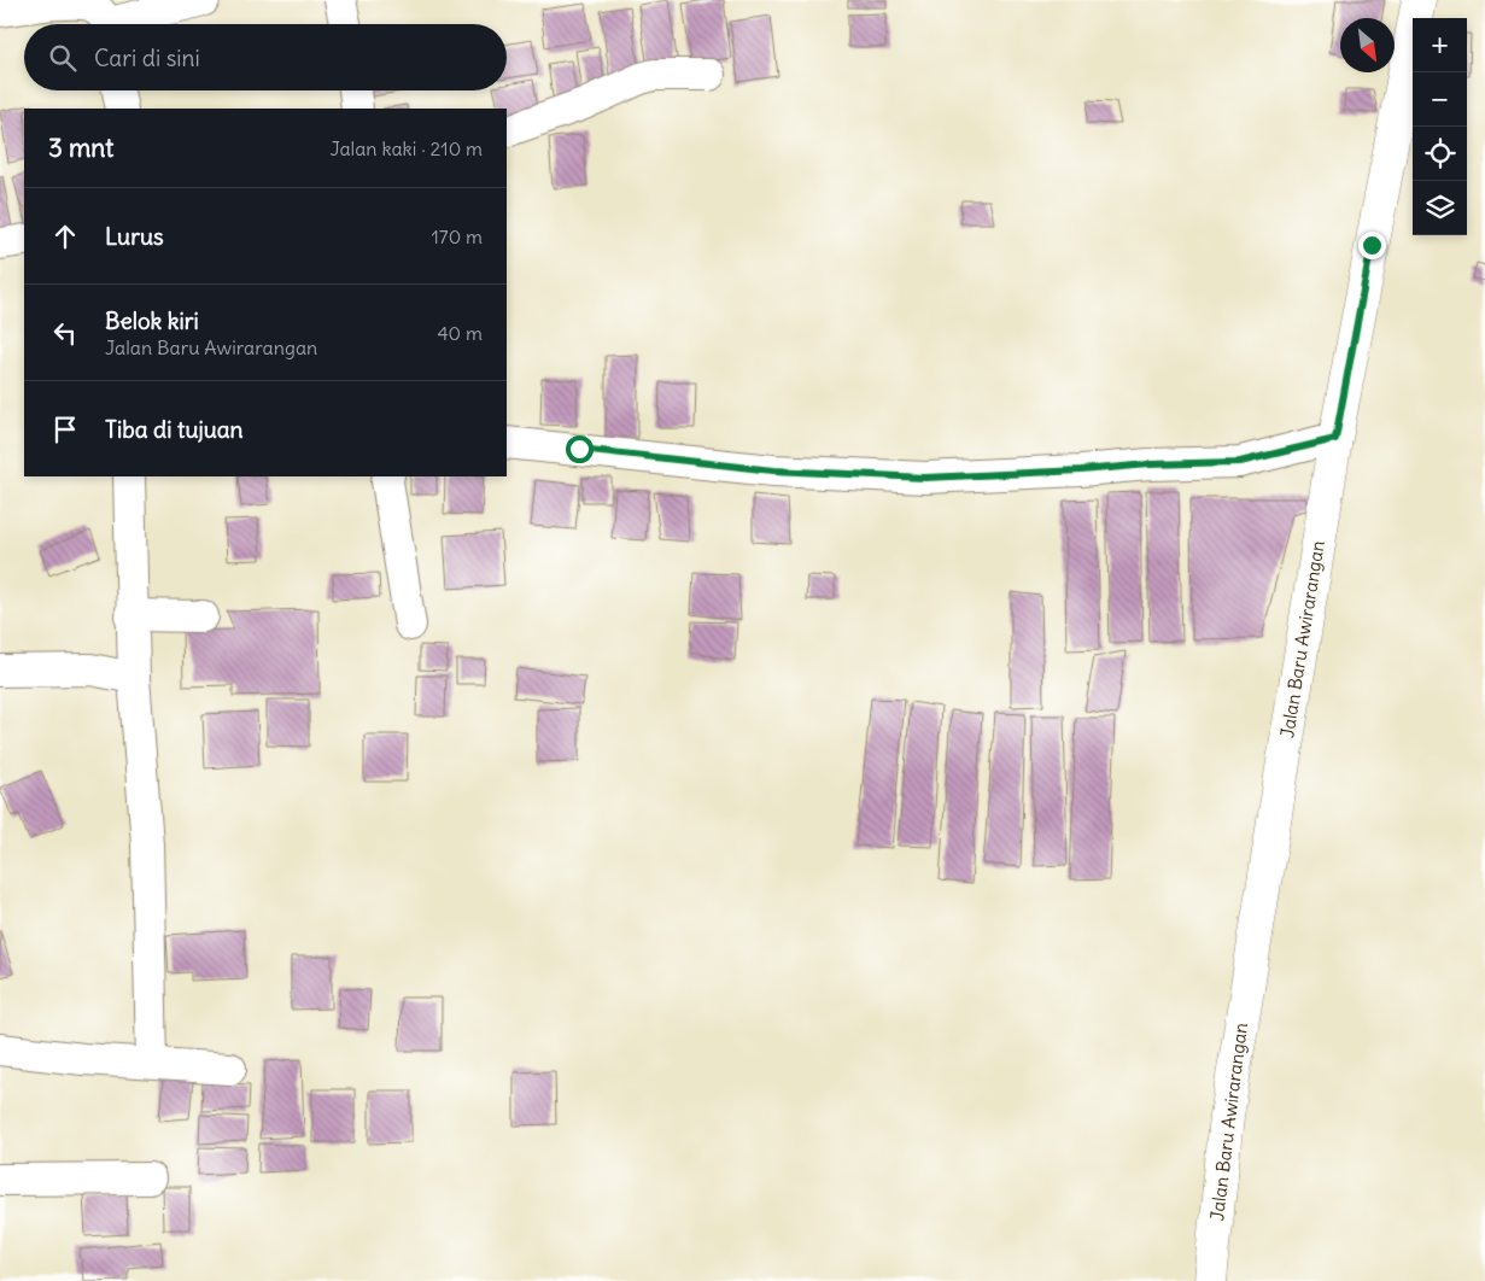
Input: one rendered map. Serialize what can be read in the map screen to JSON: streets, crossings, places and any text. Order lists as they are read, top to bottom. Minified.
{"streets":{"street":["Jalan Baru Awirarangan"]},"north":"bottom right","page":{"map_buttons":["+","−"],"search":"Cari di sini","heading":["3 mnt","Jalan kaki · 210 m"],"list":[["Lurus","170 m"],["Belok kiri","Jalan Baru Awirarangan","40 m"],"Tiba di tujuan"]}}
